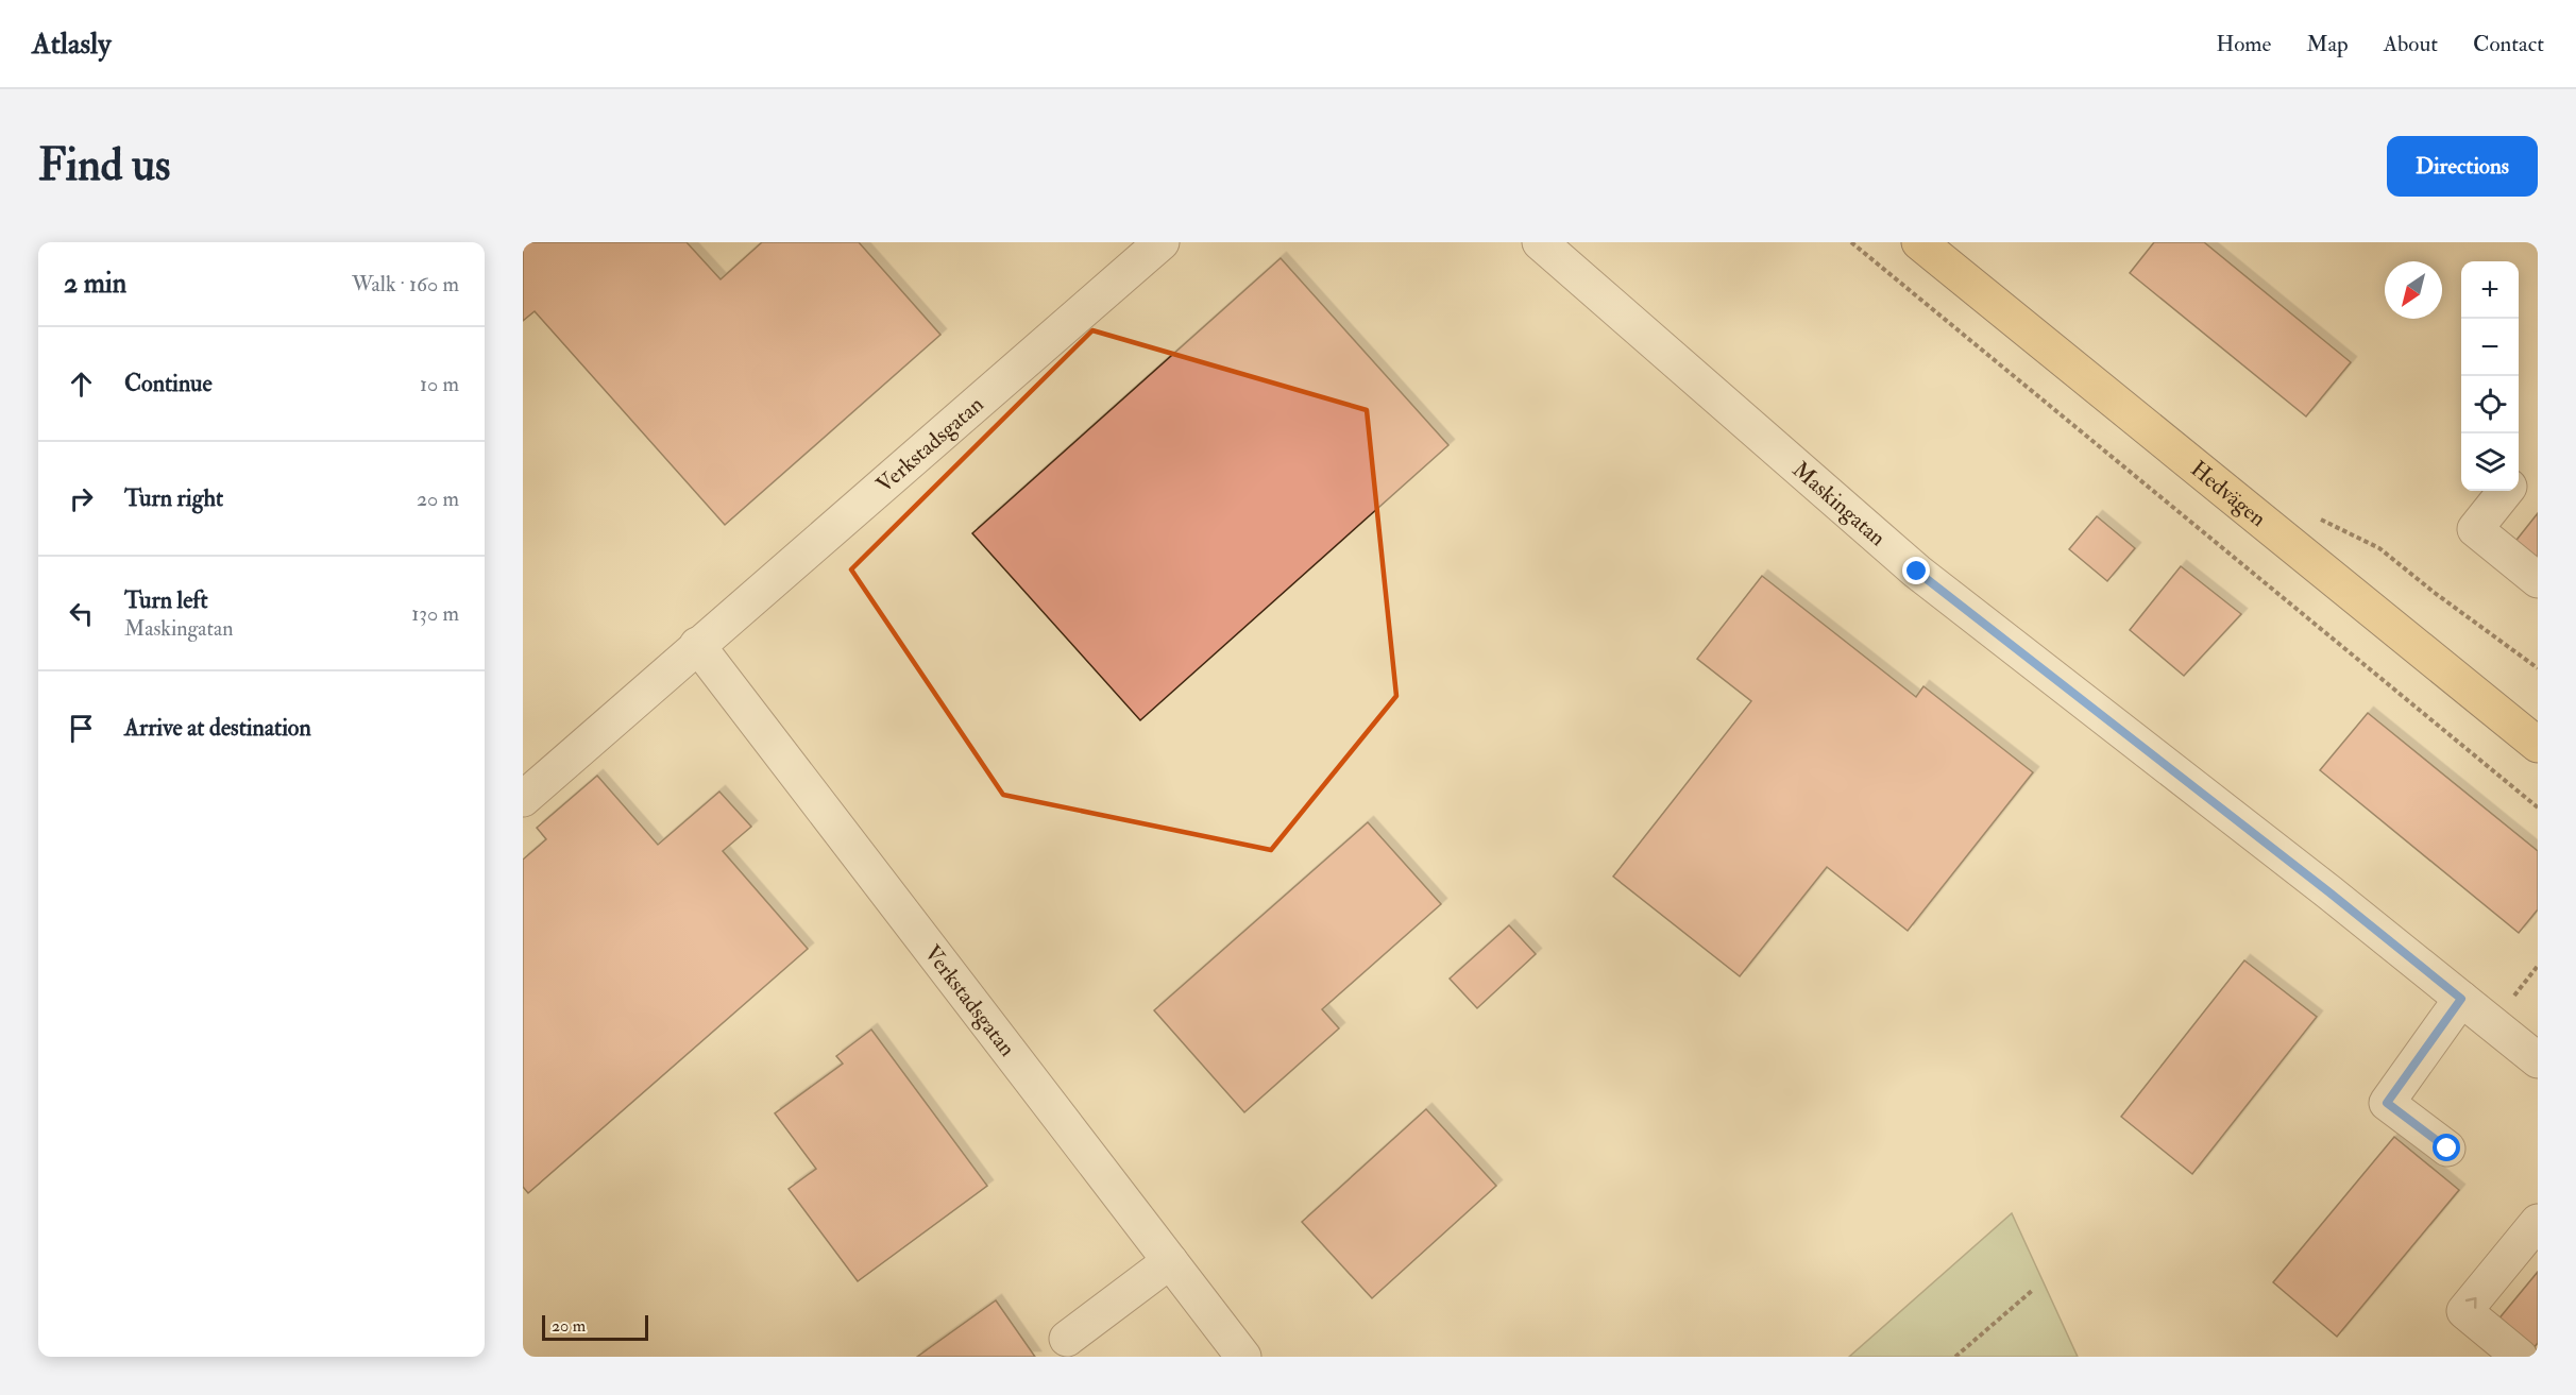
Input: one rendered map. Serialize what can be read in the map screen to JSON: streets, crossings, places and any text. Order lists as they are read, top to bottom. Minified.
{"streets":{"main road":["Hedvägen"],"street":["Verkstadsgatan","Maskingatan"]},"scale_bar":"20 m","north":"bottom left","page":{"header":"Atlasly","nav":["Home","Map","About","Contact"],"buttons":"Directions","title":"Find us","heading":["2 min","Walk · 160 m"],"map_buttons":["+","−"],"list":[["Continue","10 m"],["Turn right","20 m"],["Turn left","Maskingatan","130 m"],"Arrive at destination"],"scale":"20 m"}}
